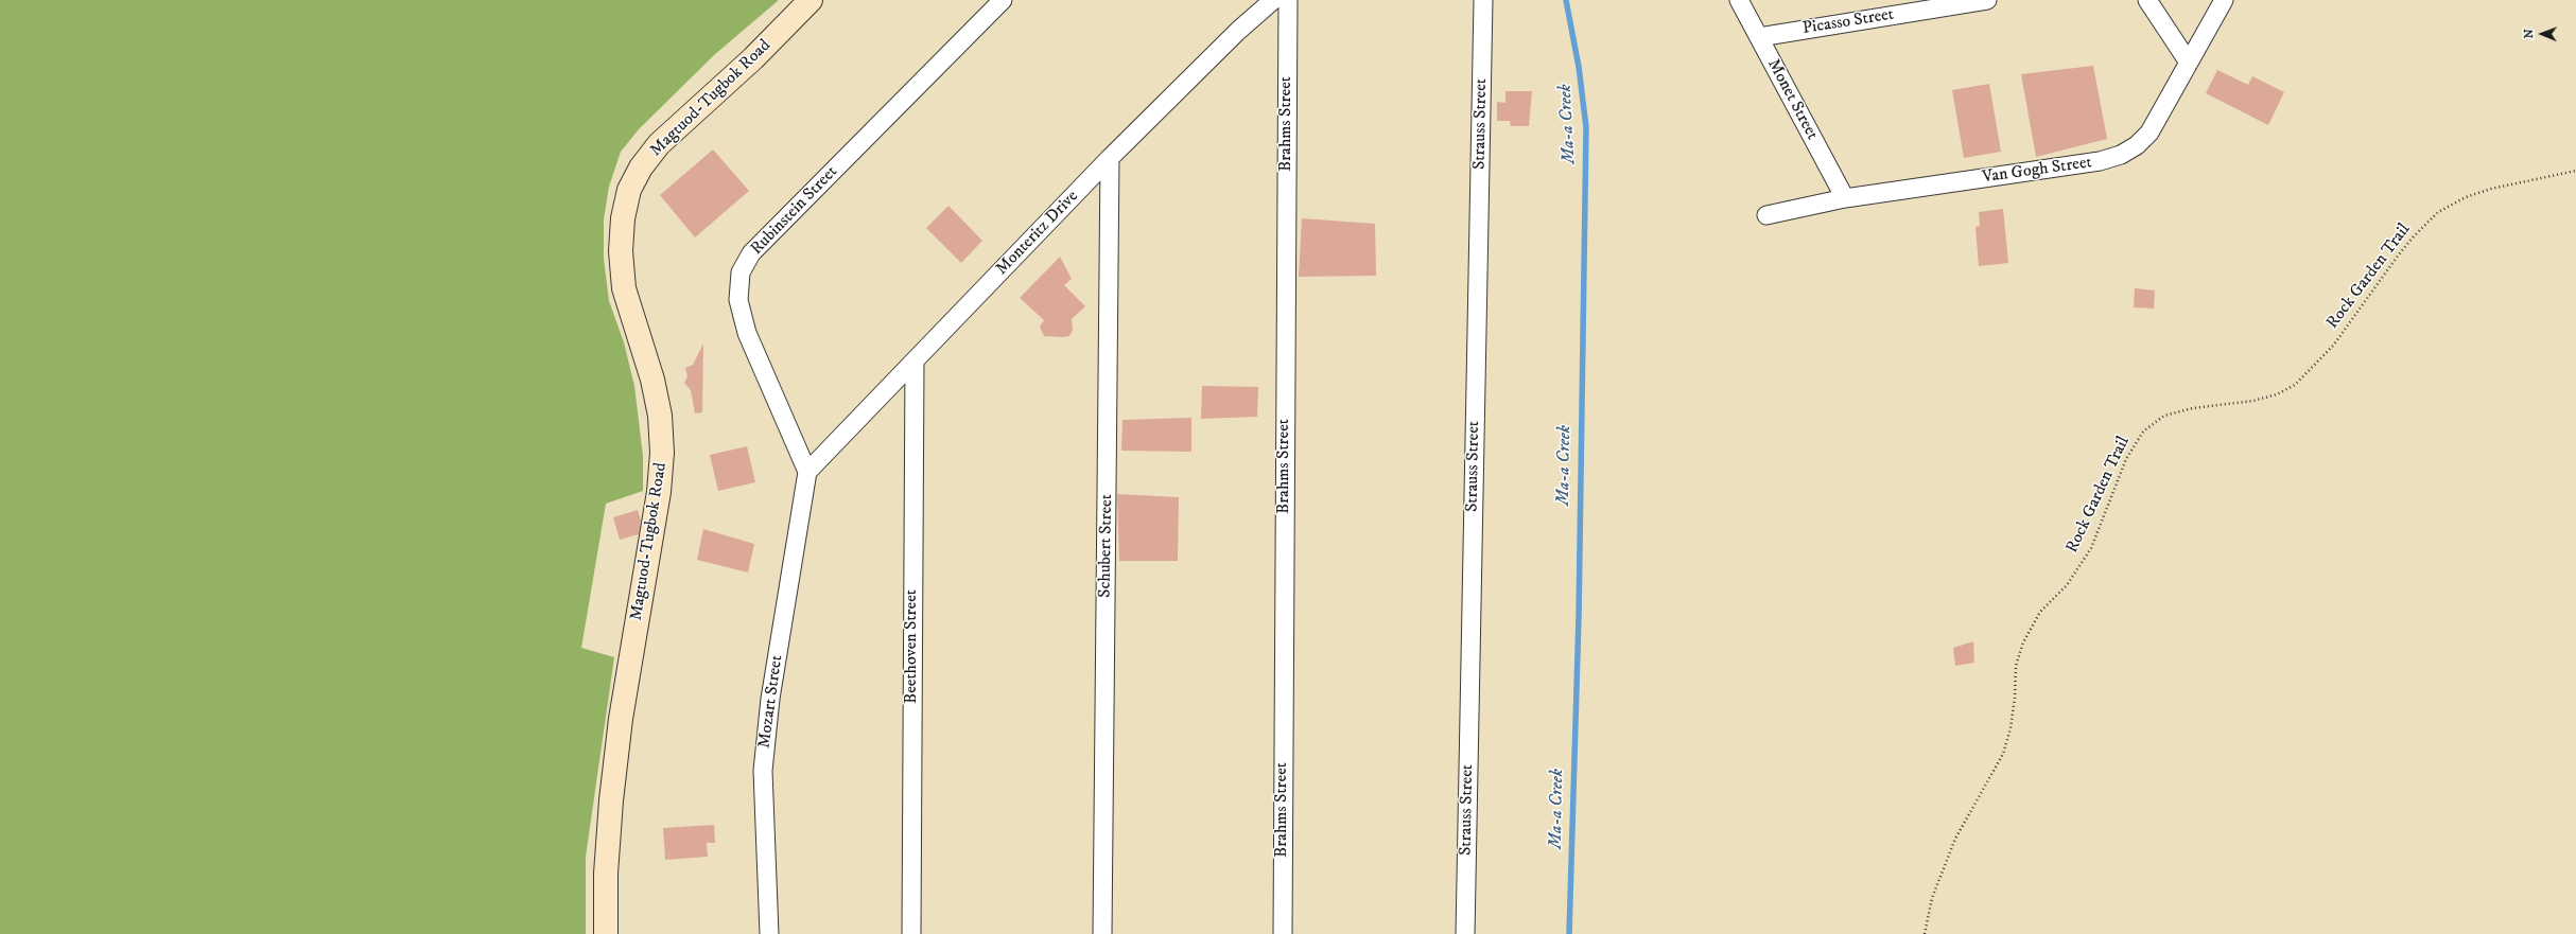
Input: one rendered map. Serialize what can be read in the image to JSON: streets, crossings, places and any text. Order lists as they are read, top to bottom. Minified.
{"streets":{"main road":["Magtuod-Tugbok Road"],"street":["Picasso Street","Monet Street","Brahms Street","Strauss Street","Van Gogh Street","Rubinstein Street","Monteritz Drive","Schubert Street","Beethoven Street","Mozart Street"],"path":["Rock Garden Trail"]},"crossings":[["Picasso Street","Monet Street"],["Monet Street","Van Gogh Street"],["Rubinstein Street","Monteritz Drive"],["Rubinstein Street","Mozart Street"],["Monteritz Drive","Schubert Street"],["Monteritz Drive","Beethoven Street"],["Monteritz Drive","Mozart Street"]],"water":["Ma-a Creek"],"north":"left"}
